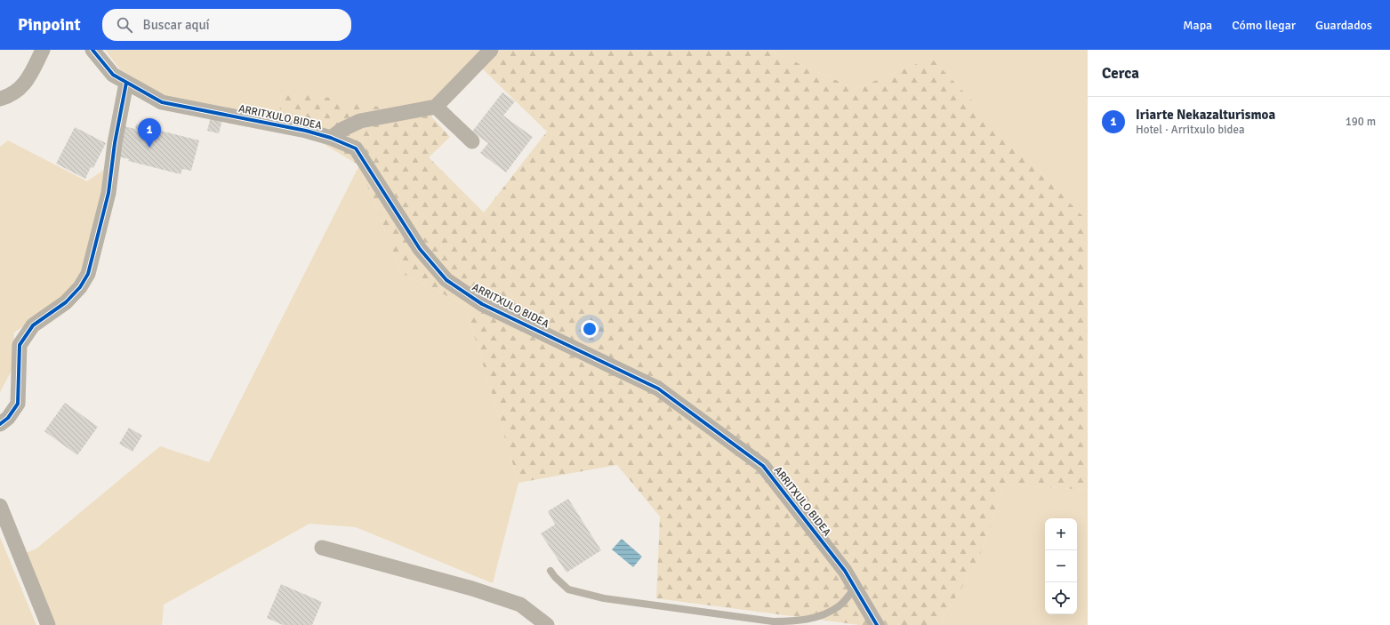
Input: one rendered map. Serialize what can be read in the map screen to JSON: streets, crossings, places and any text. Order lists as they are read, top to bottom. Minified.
{"streets":{"street":["ARRITXULO BIDEA"]},"page":{"header":"Pinpoint","search":"Buscar aquí","nav":["Mapa","Cómo llegar","Guardados"],"heading":"Cerca","list":[{"mark":"1","name":"Iriarte Nekazalturismoa","note":"Hotel · Arritxulo bidea","value":"190 m"}],"pins":"1","map_buttons":["+","−"]}}
